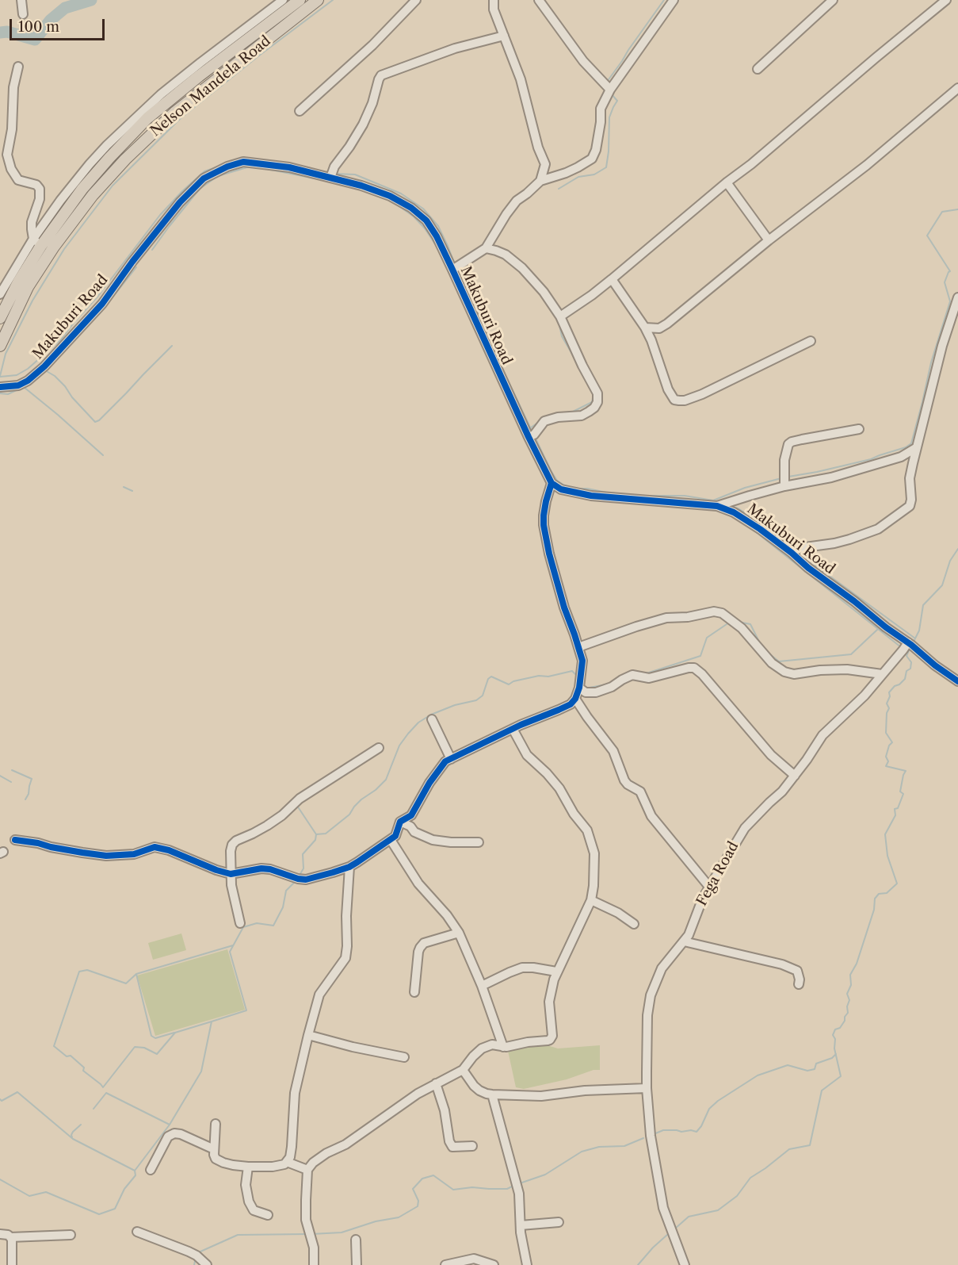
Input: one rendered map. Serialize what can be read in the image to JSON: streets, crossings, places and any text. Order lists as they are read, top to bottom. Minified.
{"streets":{"main road":["Nelson Mandela Road"],"street":["Makuburi Road","Fega Road"]},"crossings":[["Makuburi Road","Fega Road"]],"scale_bar":"100 m"}
